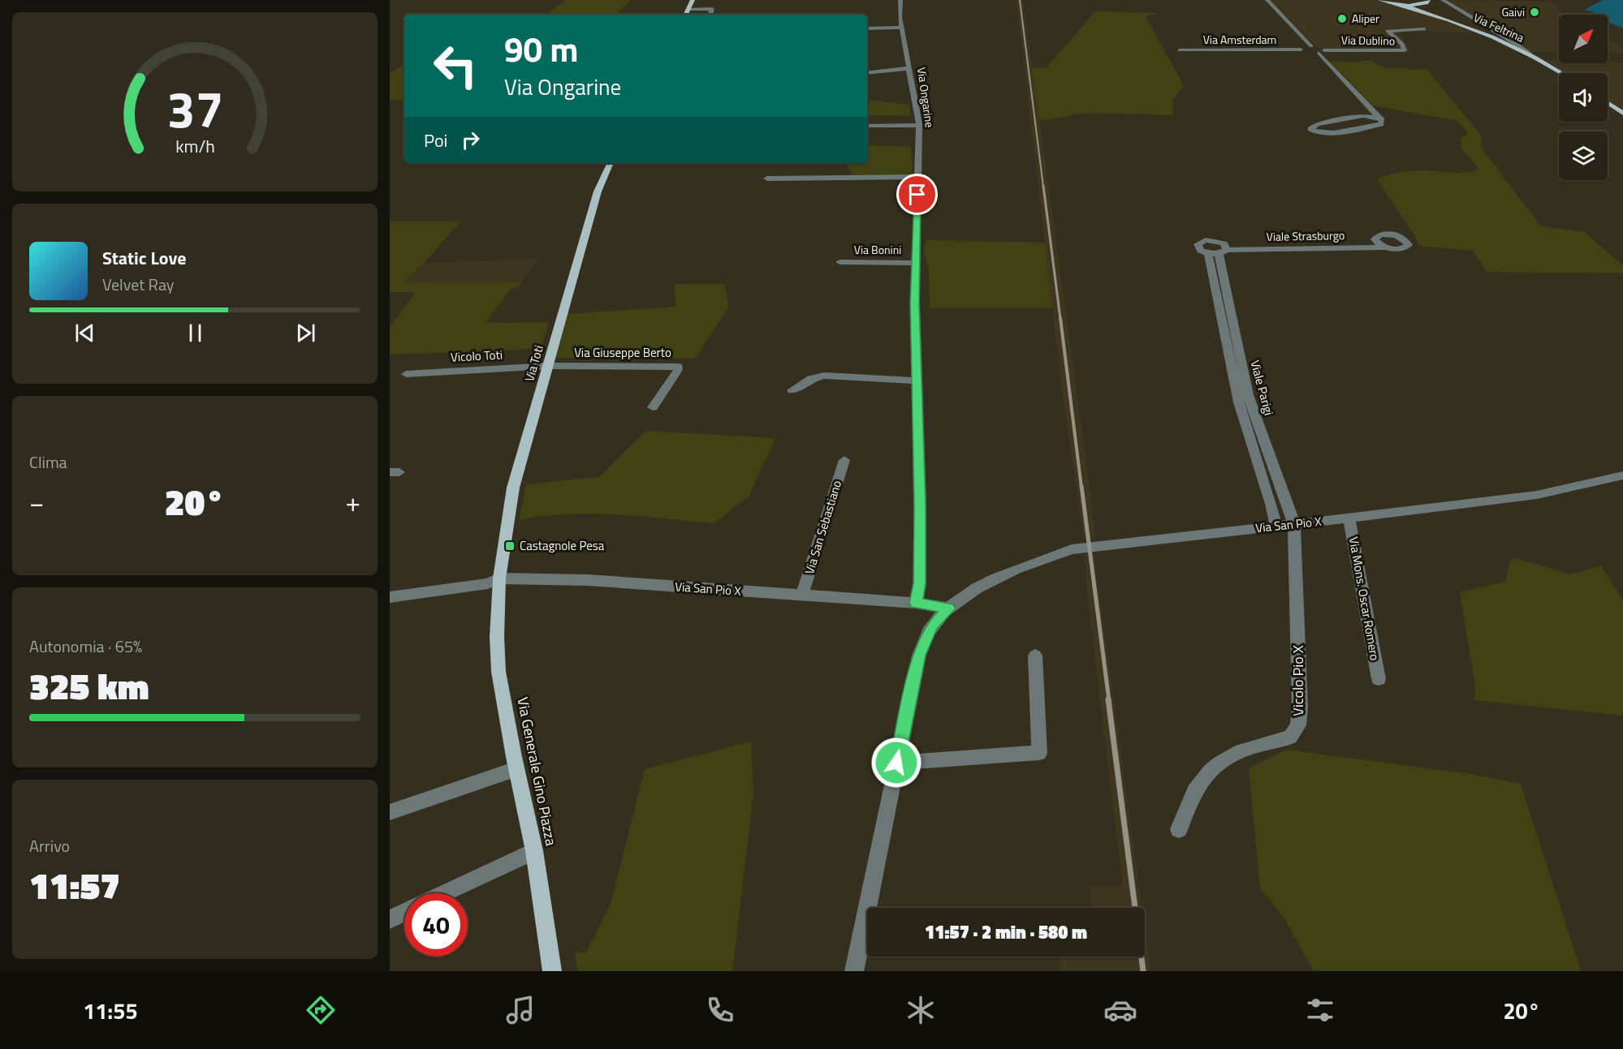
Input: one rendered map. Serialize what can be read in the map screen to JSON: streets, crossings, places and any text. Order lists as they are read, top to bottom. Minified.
{"streets":{"main road":["Via Feltrina","Via Toti","Via Generale Gino Piazza"],"street":["Via Amsterdam","Via Dublino","Via Ongarine","Viale Strasburgo","Via Bonini","Via Giuseppe Berto","Vicolo Toti","Viale Parigi","Via San Pio X","Via San Sebastiano","Via Mons. Oscar Romero","Vicolo Pio X"]},"crossings":[["Via Amsterdam","Via Dublino"],["Via Ongarine","Via Bonini"],["Via Ongarine","Via San Pio X"],["Viale Strasburgo","Viale Parigi"],["Via Giuseppe Berto","Vicolo Toti"],["Via Giuseppe Berto","Via Toti"],["Vicolo Toti","Via Toti"],["Via Toti","Via San Pio X"],["Via Toti","Via Generale Gino Piazza"],["Viale Parigi","Via San Pio X"],["Viale Parigi","Vicolo Pio X"],["Via San Pio X","Via San Sebastiano"],["Via San Pio X","Via Mons. Oscar Romero"],["Via San Pio X","Vicolo Pio X"],["Via San Pio X","Via Generale Gino Piazza"]],"places":{"other":["Gaivi","Aliper"],"transit":["Castagnole Pesa"]},"north":"top right","page":{"turn":["90 m","Via Ongarine"],"then":"Poi","song":["Static Love","Velvet Ray"],"tile":["Clima",["Autonomia · 65%","325 km"],["Arrivo","11:57"]],"heat":["−","20°","+"],"limit":"40","trip":"11:57 · 2 min · 580 m","tabs":["11:55","20°"],"gauge":["37","km/h"]}}
